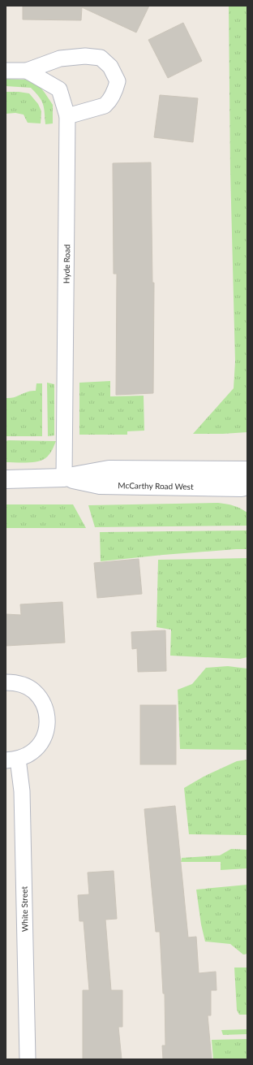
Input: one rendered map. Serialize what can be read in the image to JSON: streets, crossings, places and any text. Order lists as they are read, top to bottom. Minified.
{"streets":{"street":["Hyde Road","McCarthy Road West","White Street"]},"crossings":[["Hyde Road","McCarthy Road West"]]}
